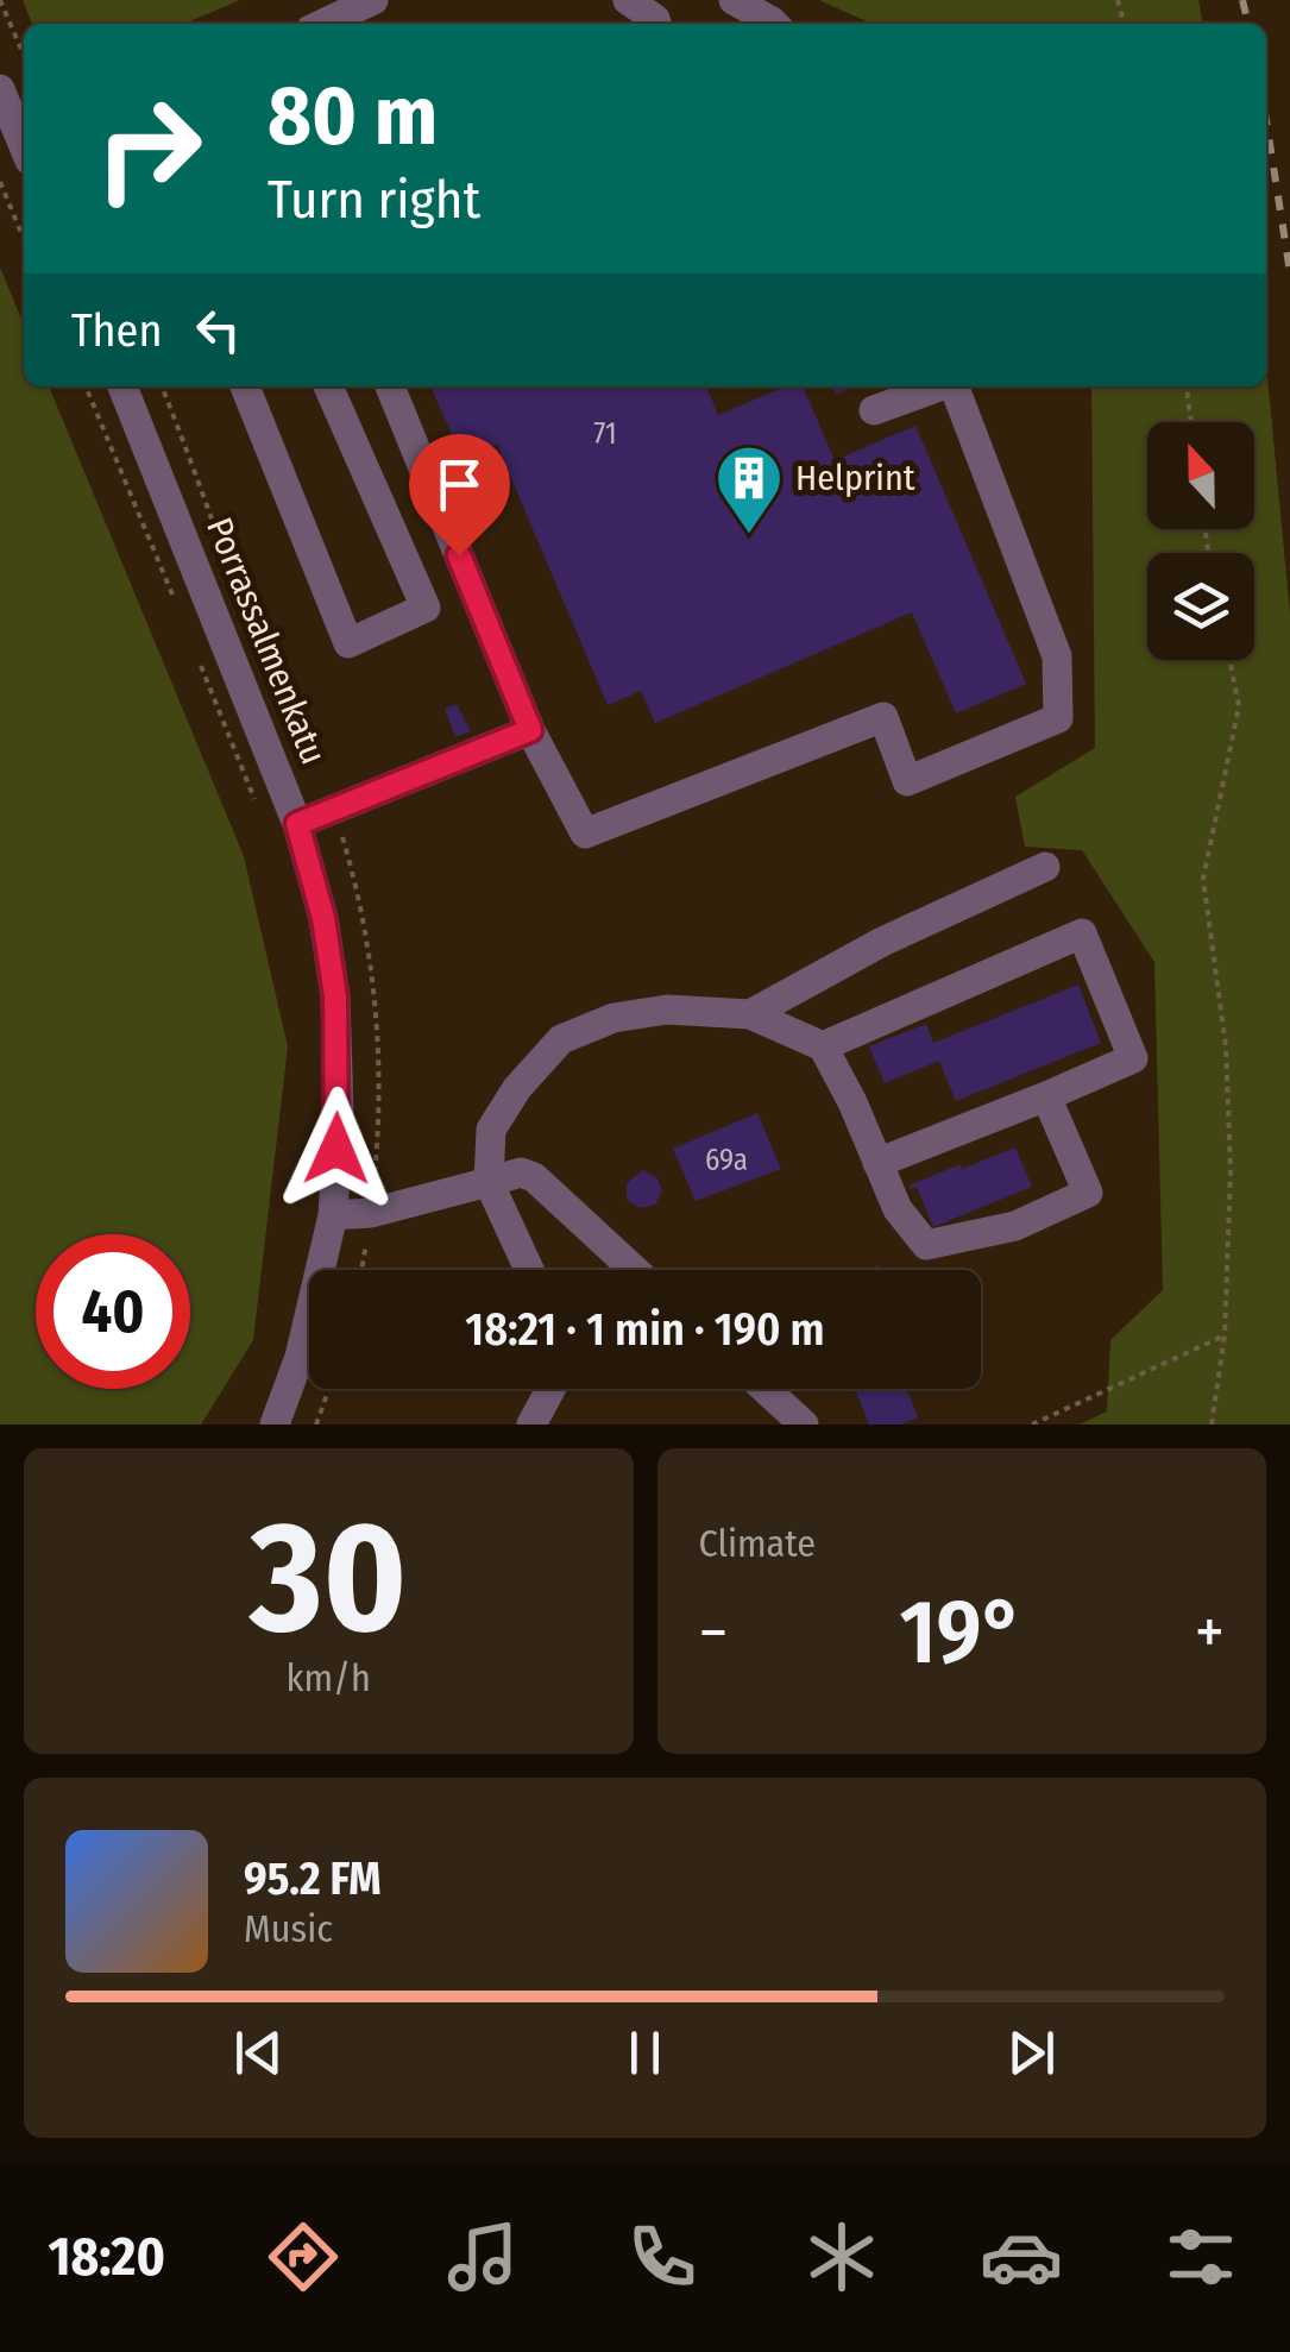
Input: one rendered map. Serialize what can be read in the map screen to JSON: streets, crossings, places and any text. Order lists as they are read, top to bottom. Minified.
{"streets":{"street":["Porrassalmenkatu"]},"places":{"building":["Helprint"]},"house_numbers":["71","69a"],"north":"top","page":{"turn":["80 m","Turn right"],"then":"Then","limit":"40","trip":"18:21 · 1 min · 190 m","tile":[["30","km/h"],"Climate"],"heat":["−","19°","+"],"song":["95.2 FM","Music"],"tabs":"18:20"}}
